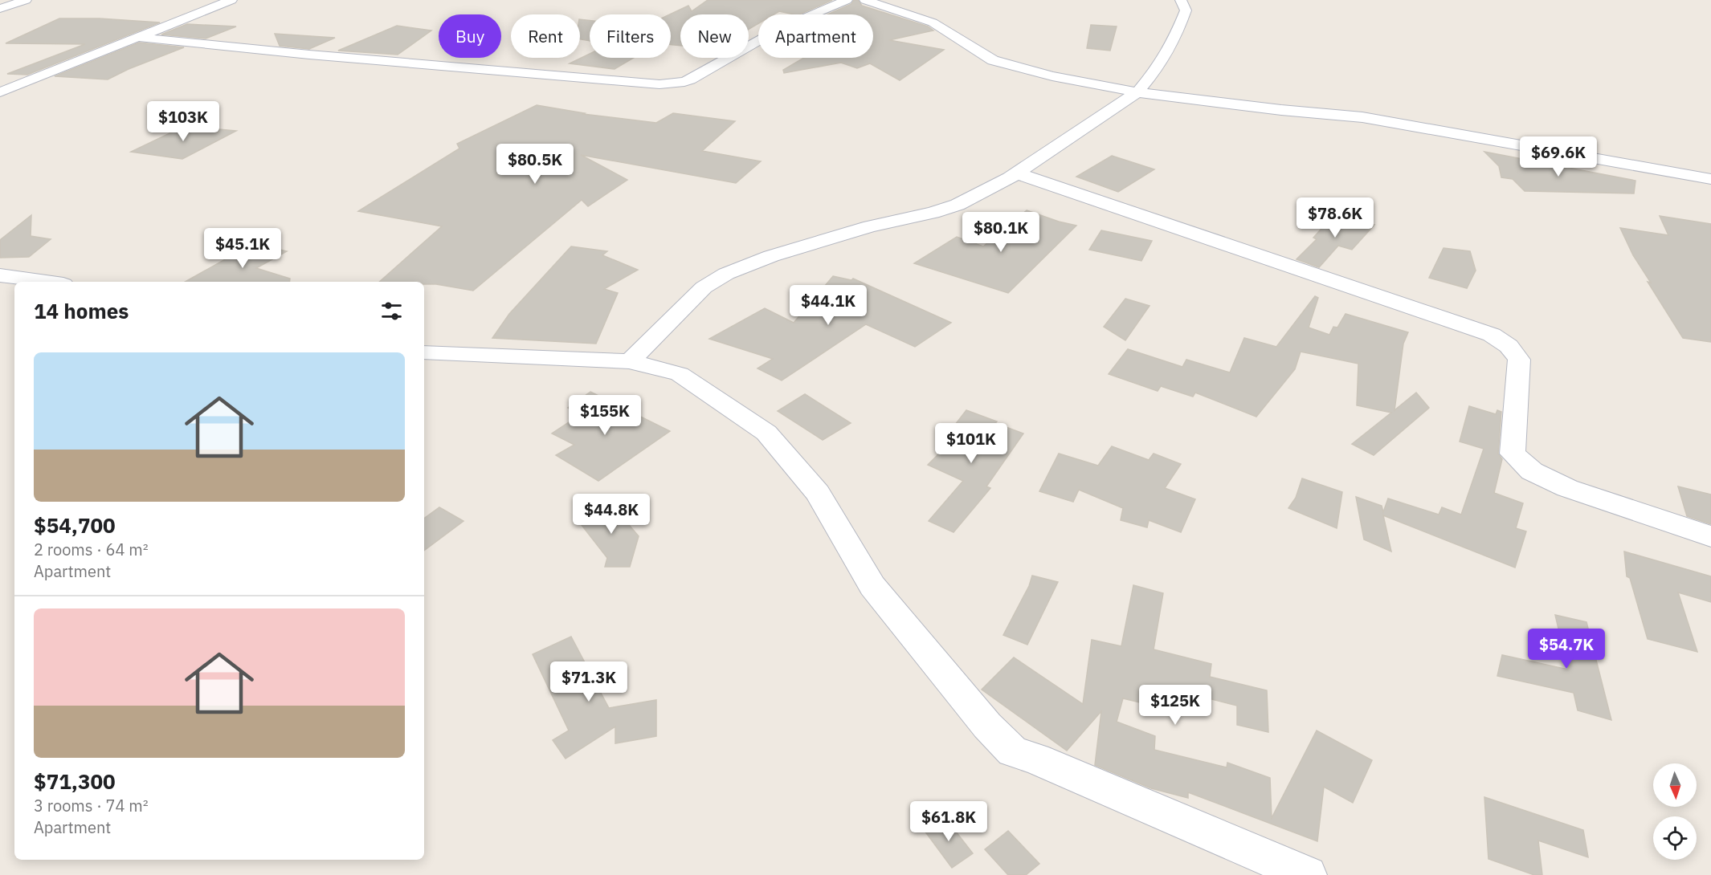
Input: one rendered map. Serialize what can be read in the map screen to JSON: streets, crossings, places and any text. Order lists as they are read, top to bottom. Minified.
{"north":"bottom","page":{"chip":["Buy","Rent","Filters","New","Apartment"],"price":["$103K","$69.6K","$80.5K","$78.6K","$80.1K","$45.1K","$44.1K","$155K","$101K","$44.8K","$54.7K","$71.3K","$125K","$61.8K"],"heading":"14 homes","list":[{"name":"$54,700","note":"2 rooms · 64 m² · Apartment"},{"name":"$71,300","note":"3 rooms · 74 m² · Apartment"}]}}
